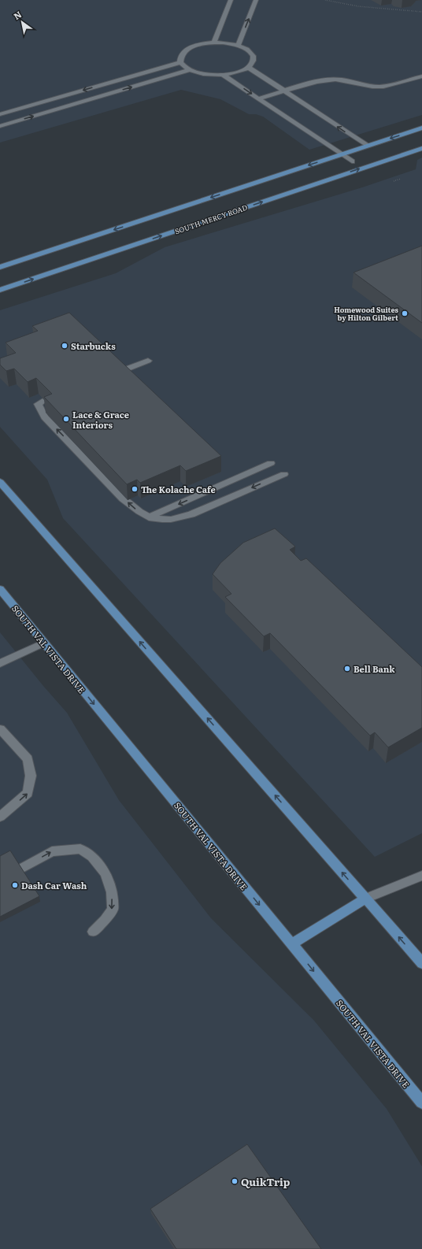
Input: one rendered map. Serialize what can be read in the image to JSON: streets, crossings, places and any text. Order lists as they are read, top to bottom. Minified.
{"streets":{"main road":["SOUTH MERCY ROAD","SOUTH VAL VISTA DRIVE"]},"places":["Homewood Suites by Hilton Gilbert","Starbucks","Lace & Grace Interiors","The Kolache Cafe","Bell Bank","Dash Car Wash","QuikTrip"],"north":"top left"}
